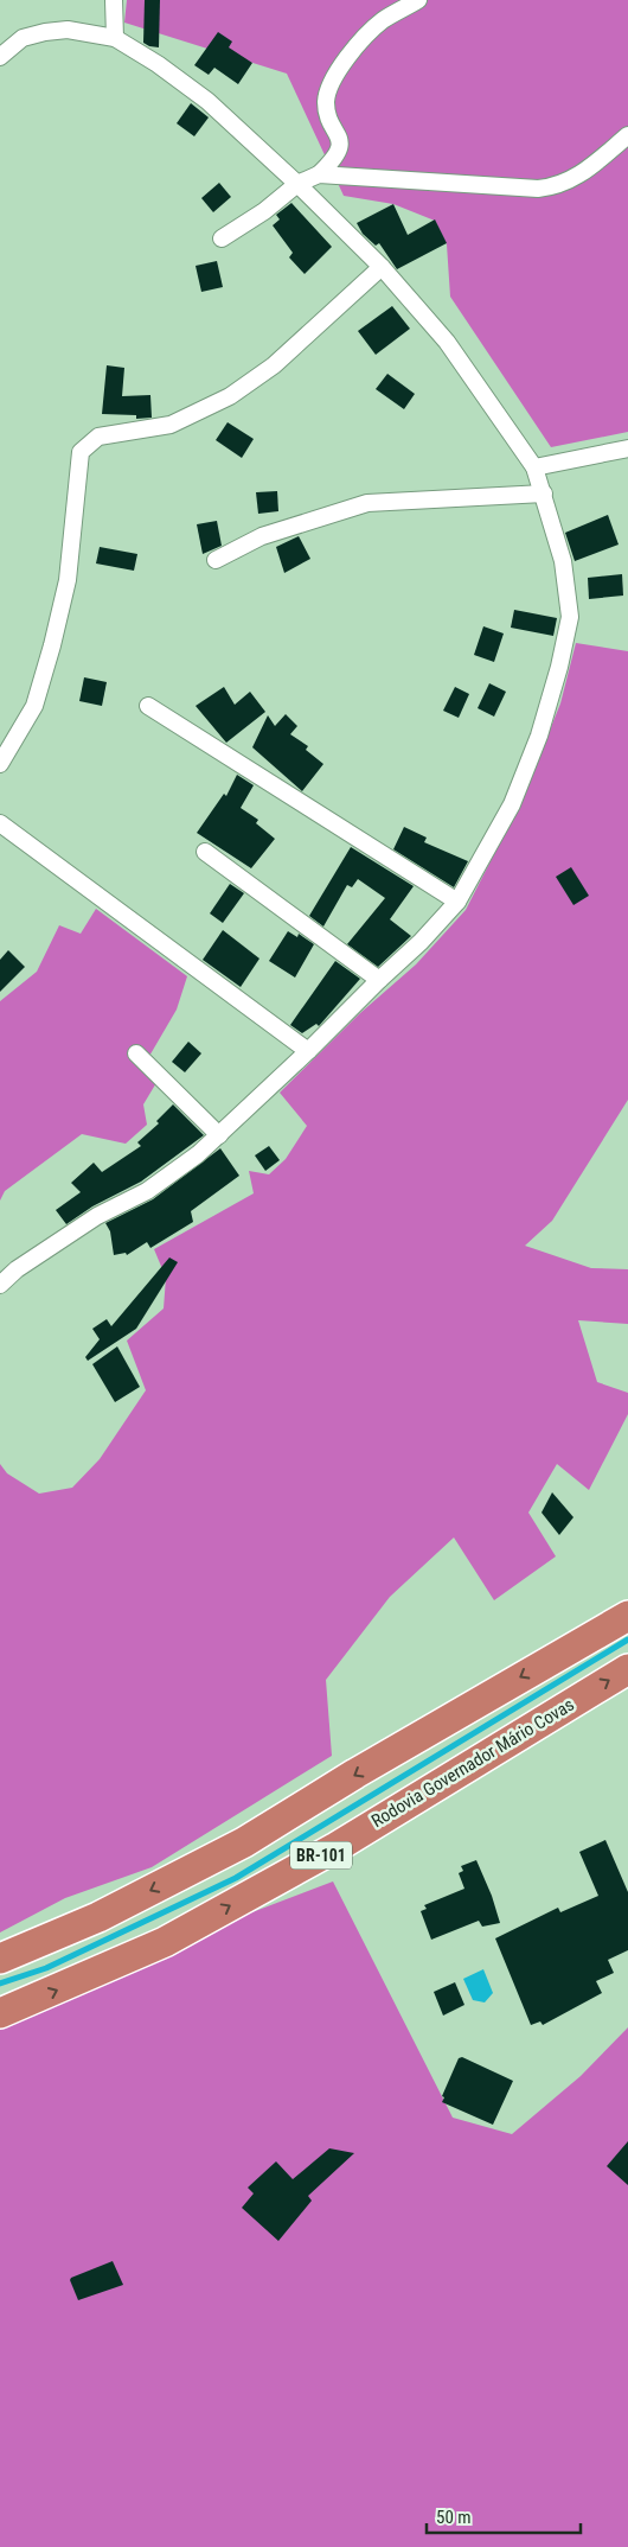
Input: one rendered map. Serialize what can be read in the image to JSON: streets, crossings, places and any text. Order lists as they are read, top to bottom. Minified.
{"streets":{"highway":["Rodovia Governador Mário Covas","BR-101"]},"scale_bar":"50 m"}
